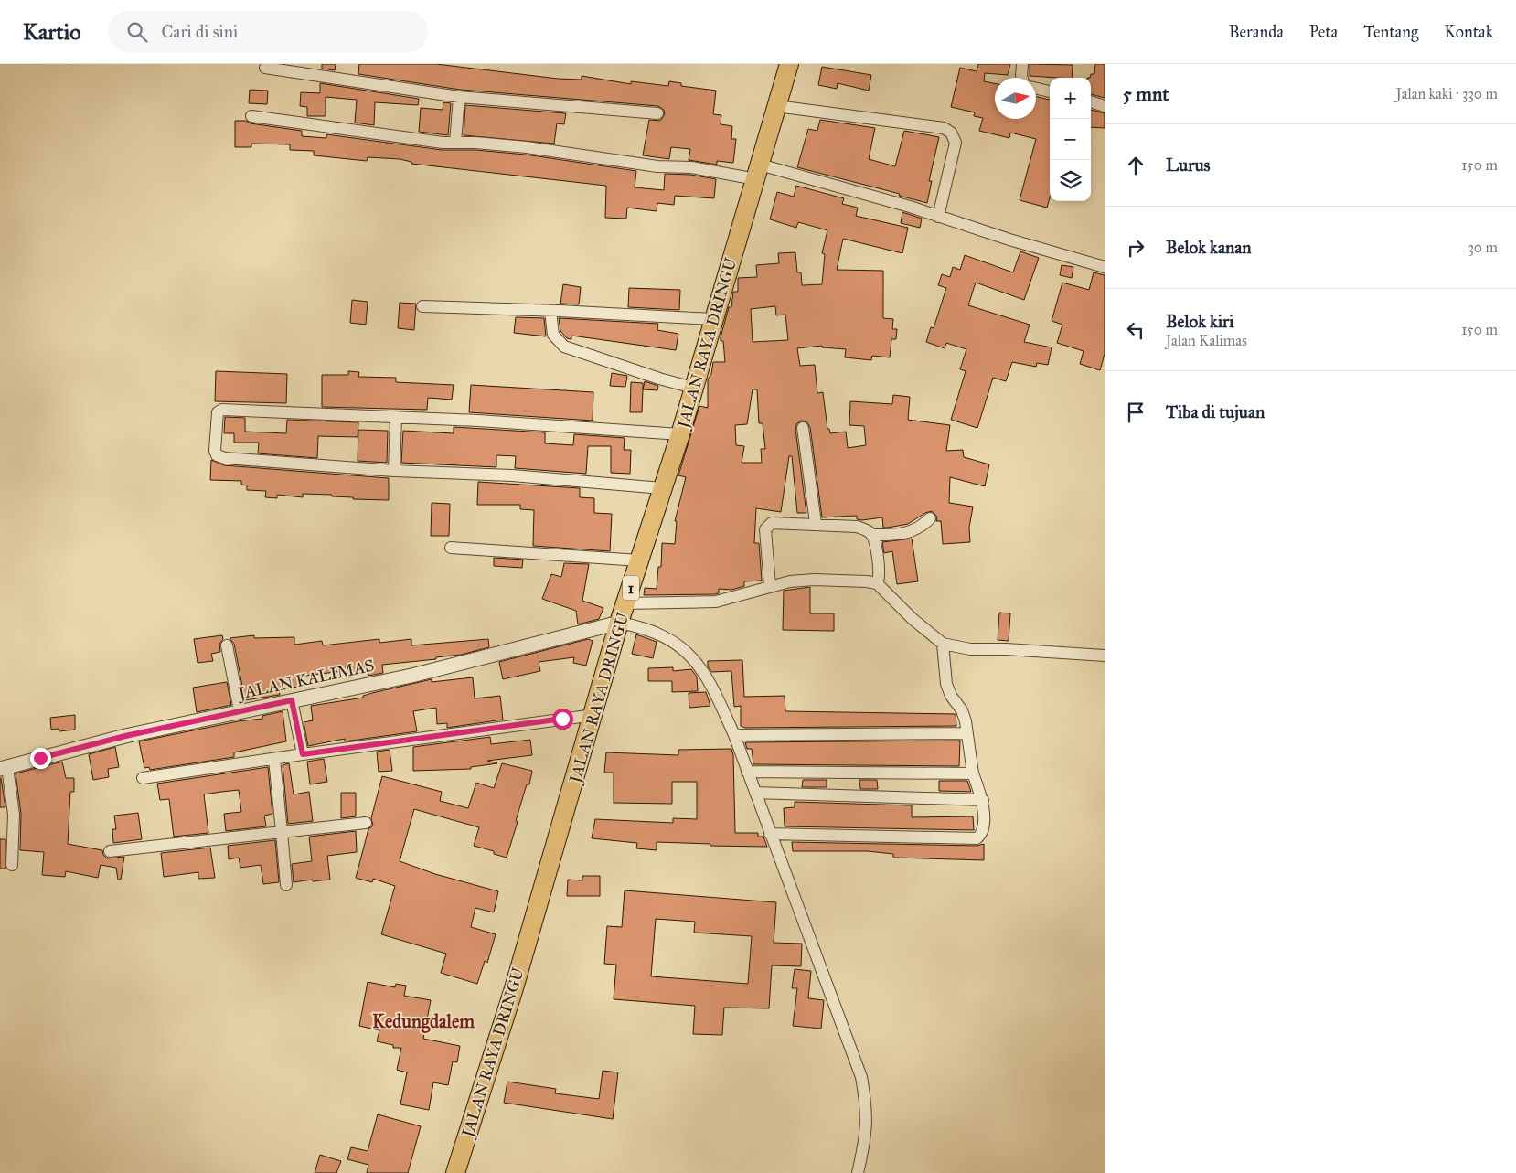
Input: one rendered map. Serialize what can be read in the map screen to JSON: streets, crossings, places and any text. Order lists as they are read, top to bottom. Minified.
{"streets":{"highway":["JALAN RAYA DRINGU","1"],"street":["JALAN KALIMAS"]},"crossings":[["JALAN RAYA DRINGU","JALAN KALIMAS"]],"districts":["Kedungdalem"],"north":"right","page":{"header":"Kartio","search":"Cari di sini","nav":["Beranda","Peta","Tentang","Kontak"],"heading":["5 mnt","Jalan kaki · 330 m"],"map_buttons":["+","−"],"list":[["Lurus","150 m"],["Belok kanan","30 m"],["Belok kiri","Jalan Kalimas","150 m"],"Tiba di tujuan"]}}
